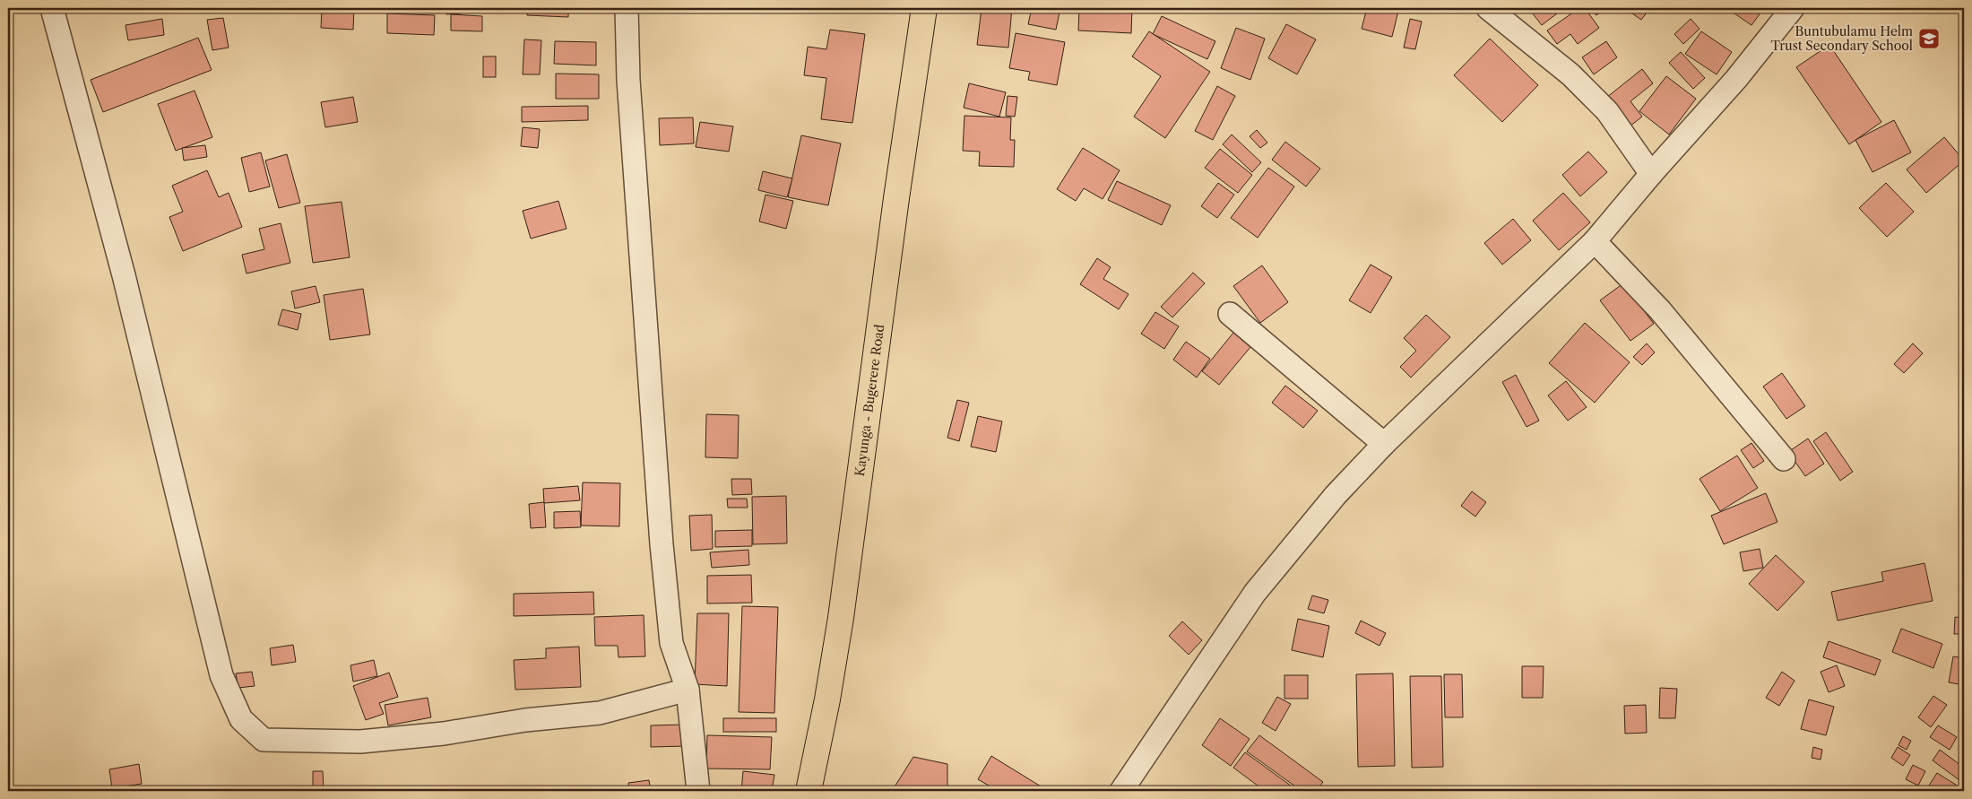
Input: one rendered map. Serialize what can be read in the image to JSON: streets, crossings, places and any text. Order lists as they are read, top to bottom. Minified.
{"streets":{"main road":["Kayunga - Bugerere Road"]},"places":{"school or university":["Buntubulamu Helm Trust Secondary School"]}}
